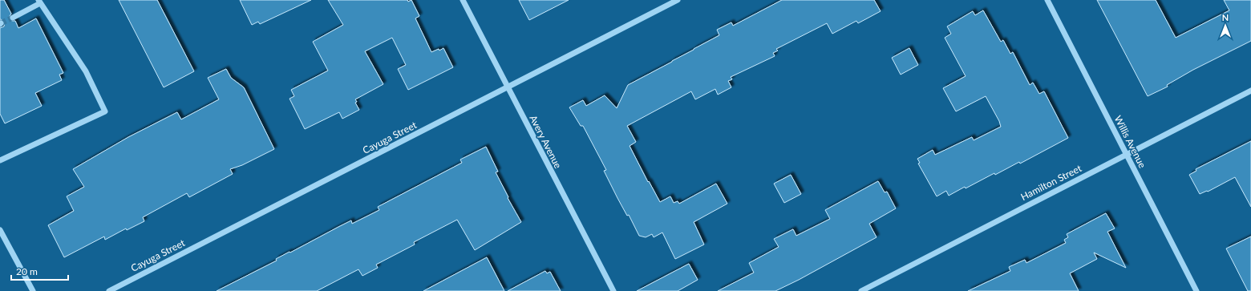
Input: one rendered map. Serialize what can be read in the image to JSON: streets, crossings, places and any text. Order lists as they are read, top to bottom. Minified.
{"streets":{"street":["Cayuga Street","Avery Avenue","Willis Avenue","Hamilton Street"]},"crossings":[["Cayuga Street","Avery Avenue"],["Willis Avenue","Hamilton Street"]],"scale_bar":"20 m","north":"top"}
